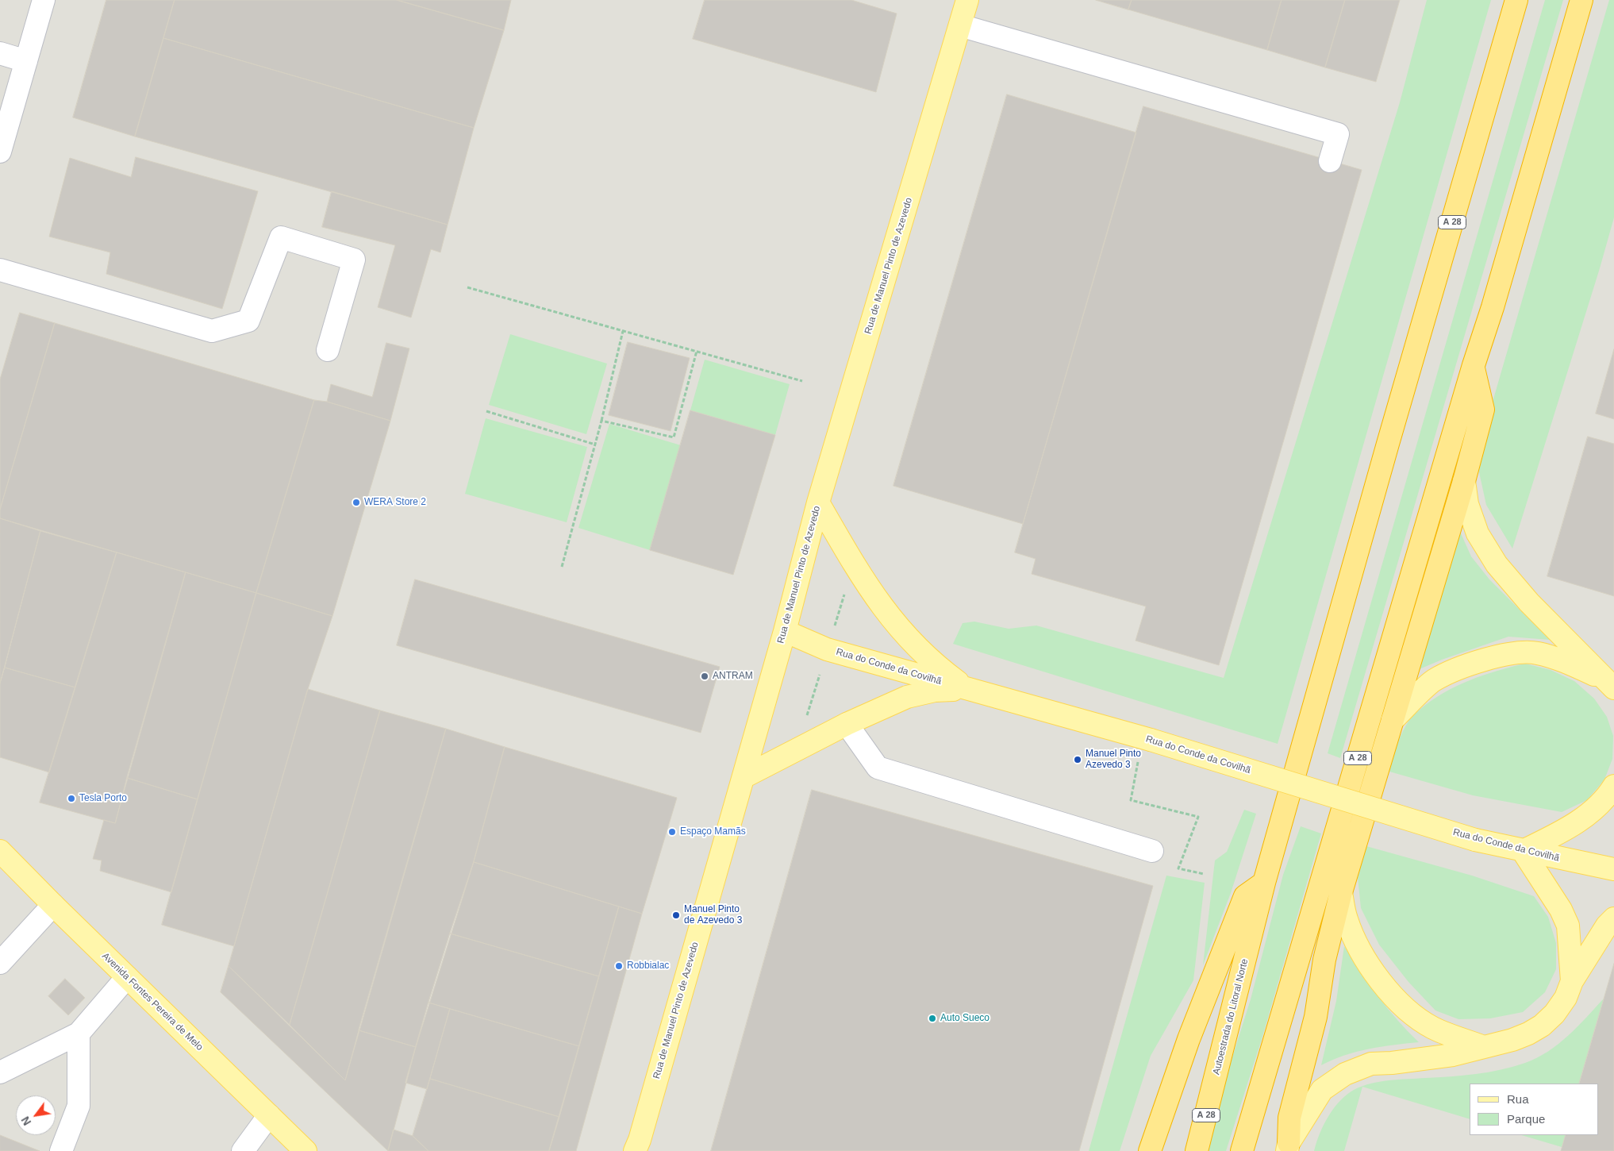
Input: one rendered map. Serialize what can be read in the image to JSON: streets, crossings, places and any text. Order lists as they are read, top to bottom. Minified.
{"streets":{"highway":["A 28","Autoestrada do Litoral Norte"],"main road":["Rua de Manuel Pinto de Azevedo","Rua do Conde da Covilhã","Avenida Fontes Pereira de Melo"]},"crossings":[["A 28","Autoestrada do Litoral Norte"],["Rua de Manuel Pinto de Azevedo","Rua do Conde da Covilhã"]],"places":["WERA Store 2","ANTRAM","Manuel Pinto Azevedo 3","Tesla Porto","Espaço Mamãs","Manuel Pinto de Azevedo 3","Robbialac","Auto Sueco"],"legend":["Rua","Parque"],"north":"bottom left"}
